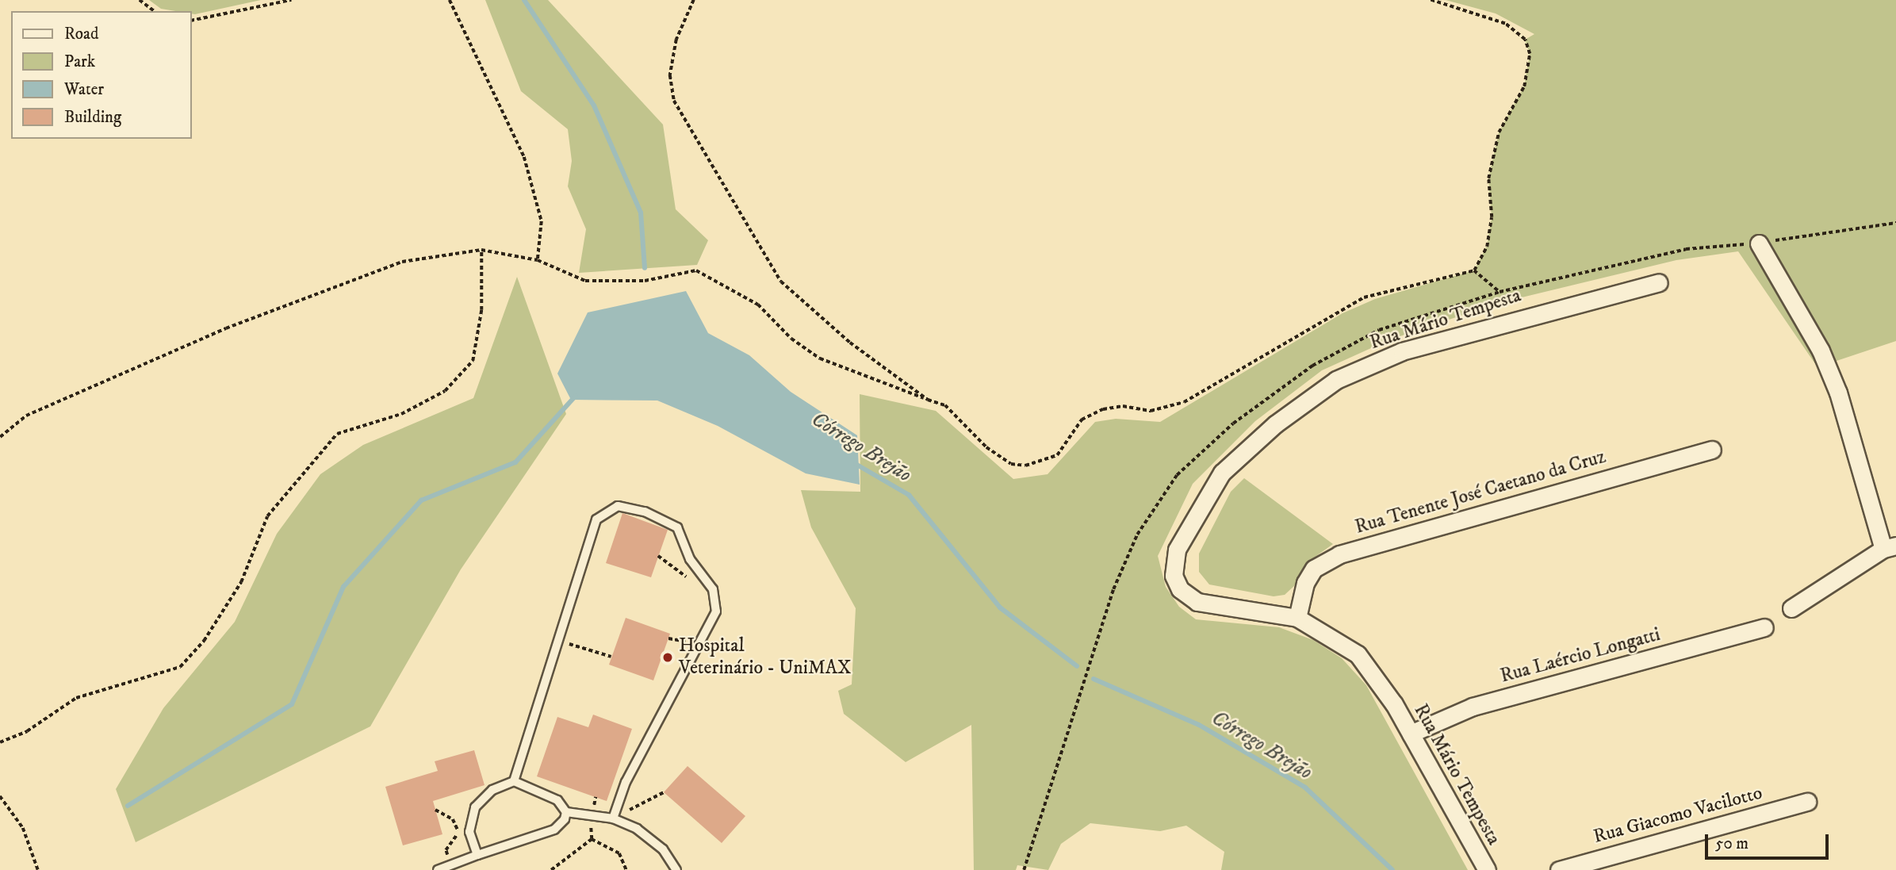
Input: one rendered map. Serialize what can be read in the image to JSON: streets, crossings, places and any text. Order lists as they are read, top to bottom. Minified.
{"streets":{"street":["Rua Mário Tempesta","Rua Tenente José Caetano da Cruz","Rua Laércio Longatti","Rua Giacomo Vacilotto"]},"crossings":[["Rua Mário Tempesta","Rua Tenente José Caetano da Cruz"],["Rua Mário Tempesta","Rua Laércio Longatti"]],"water":["Córrego Brejão"],"places":["Hospital Veterinário - UniMAX"],"legend":["Road","Park","Water","Building"],"scale_bar":"50 m"}
